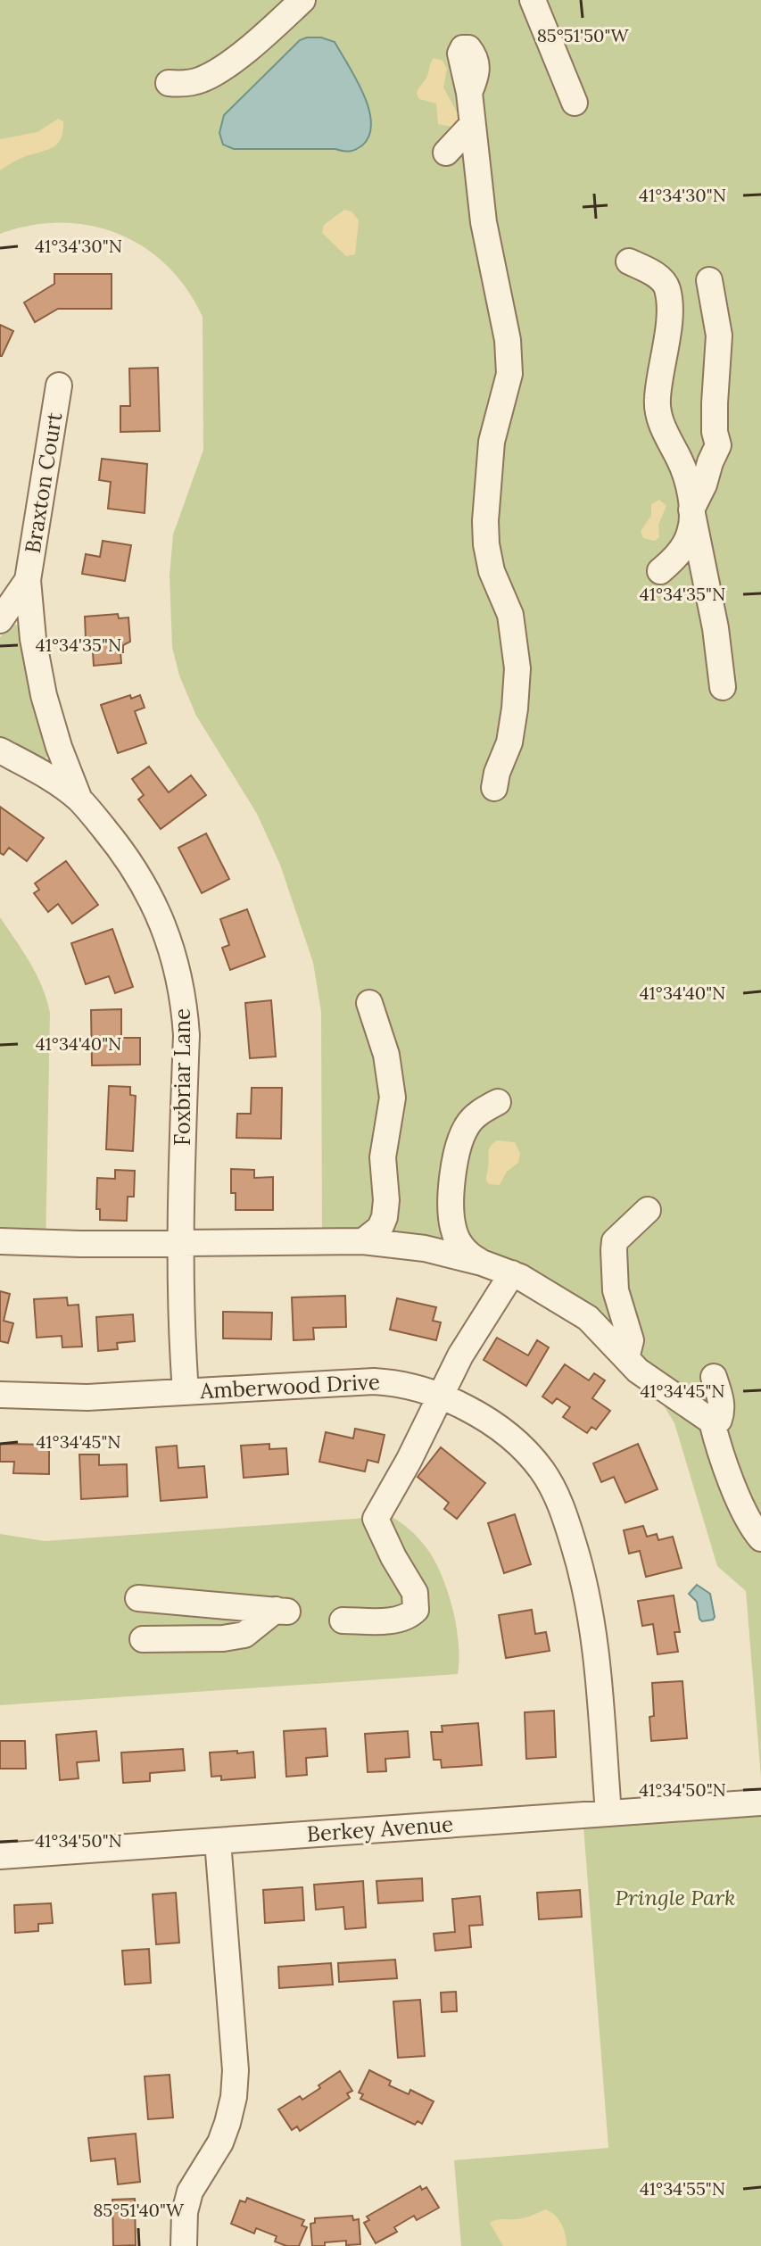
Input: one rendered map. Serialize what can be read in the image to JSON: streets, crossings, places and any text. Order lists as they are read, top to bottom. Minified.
{"streets":{"street":["Braxton Court","Foxbriar Lane","Amberwood Drive","Berkey Avenue"]},"crossings":[["Braxton Court","Foxbriar Lane"],["Foxbriar Lane","Amberwood Drive"],["Amberwood Drive","Berkey Avenue"]],"parks":["Pringle Park"],"coordinates":["85°51'50\"W","41°34'30\"N","41°34'35\"N","41°34'40\"N","41°34'45\"N","41°34'50\"N","41°34'55\"N","85°51'40\"W"]}
